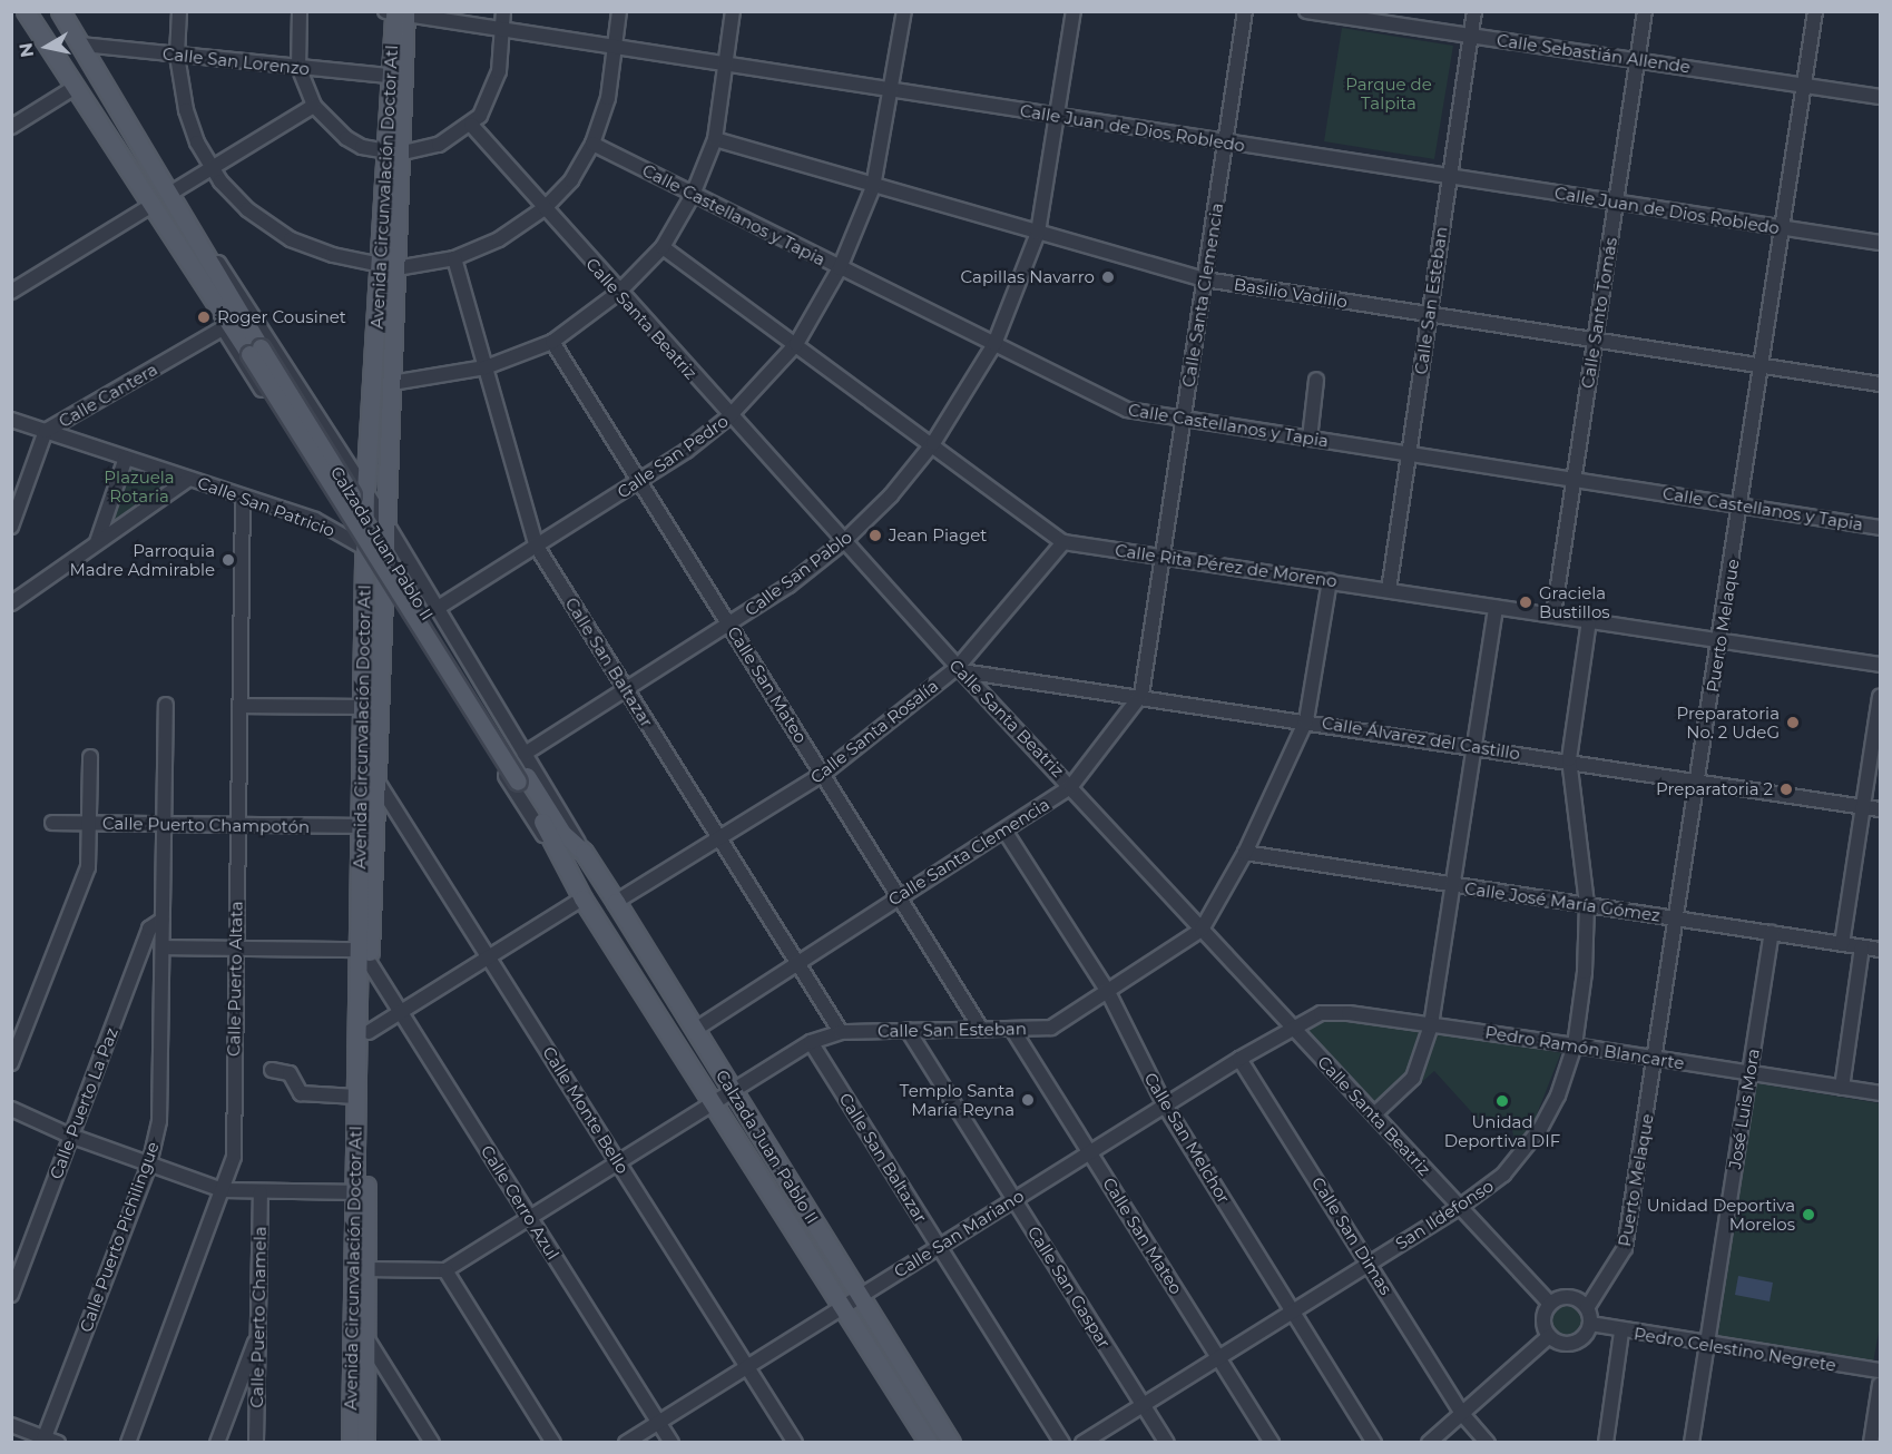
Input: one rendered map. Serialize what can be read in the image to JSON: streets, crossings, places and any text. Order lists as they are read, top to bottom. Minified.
{"streets":{"main road":["Avenida Circunvalación Doctor Atl","Calzada Juan Pablo II"],"street":["Calle Sebastián Allende","Calle San Lorenzo","Calle Juan de Dios Robledo","Calle Castellanos y Tapia","Basilio Vadillo","Calle Santa Clemencia","Calle San Esteban","Calle Santo Tomás","Calle Santa Beatriz","Calle Cantera","Calle San Pedro","Calle San Patricio","Calle Rita Pérez de Moreno","Calle San Pablo","Puerto Melaque","Calle San Baltazar","Calle San Mateo","Calle Santa Rosalía","Calle Álvarez del Castillo","Calle Puerto Champotón","Calle José María Gómez","Calle Puerto Altata","Pedro Ramón Blancarte","Calle Puerto La Paz","José Luis Mora","Calle Monte Bello","Calle San Melchor","Calle Cerro Azul","San Ildefonso","Calle San Mariano","Calle San Dimas","Calle Puerto Pichilingue","Calle San Gaspar","Calle Puerto Chamela","Pedro Celestino Negrete"]},"crossings":[["Calle Sebastián Allende","Calle San Esteban"],["Calle Sebastián Allende","Calle Santo Tomás"],["Calle Sebastián Allende","Puerto Melaque"],["Calle San Lorenzo","Avenida Circunvalación Doctor Atl"],["Calle San Lorenzo","Calzada Juan Pablo II"],["Calle Juan de Dios Robledo","Avenida Circunvalación Doctor Atl"],["Calle Juan de Dios Robledo","Calle Santa Clemencia"],["Calle Juan de Dios Robledo","Calle San Esteban"],["Calle Juan de Dios Robledo","Calle Santo Tomás"],["Calle Juan de Dios Robledo","Calle San Pedro"],["Calle Juan de Dios Robledo","Calle San Pablo"],["Calle Juan de Dios Robledo","Puerto Melaque"],["Avenida Circunvalación Doctor Atl","Calle San Patricio"],["Avenida Circunvalación Doctor Atl","Calzada Juan Pablo II"],["Avenida Circunvalación Doctor Atl","Calle Puerto Champotón"],["Avenida Circunvalación Doctor Atl","Calle Monte Bello"],["Avenida Circunvalación Doctor Atl","Calle Cerro Azul"],["Calle Castellanos y Tapia","Calle Santa Clemencia"],["Calle Castellanos y Tapia","Calle San Esteban"],["Calle Castellanos y Tapia","Calle Santo Tomás"],["Calle Castellanos y Tapia","Calle San Pedro"],["Calle Castellanos y Tapia","Calle San Pablo"],["Calle Castellanos y Tapia","Puerto Melaque"],["Basilio Vadillo","Calle Santa Clemencia"],["Basilio Vadillo","Calle San Esteban"],["Basilio Vadillo","Calle Santo Tomás"],["Basilio Vadillo","Calle San Pedro"],["Basilio Vadillo","Calle San Pablo"],["Basilio Vadillo","Puerto Melaque"],["Calle Santa Clemencia","Calle Santa Beatriz"],["Calle Santa Clemencia","Calzada Juan Pablo II"],["Calle Santa Clemencia","Calle Rita Pérez de Moreno"],["Calle Santa Clemencia","Calle San Baltazar"],["Calle Santa Clemencia","Calle San Mateo"],["Calle Santa Clemencia","Calle Álvarez del Castillo"],["Calle Santa Clemencia","Calle San Melchor"],["Calle San Esteban","Calle Santa Beatriz"],["Calle San Esteban","Calzada Juan Pablo II"],["Calle San Esteban","Calle Rita Pérez de Moreno"],["Calle San Esteban","Calle San Baltazar"],["Calle San Esteban","Calle San Mateo"],["Calle San Esteban","Calle Álvarez del Castillo"],["Calle San Esteban","Calle José María Gómez"],["Calle San Esteban","Calle Monte Bello"],["Calle San Esteban","Calle San Melchor"],["Calle San Esteban","Calle Cerro Azul"],["Calle San Esteban","Calle San Gaspar"],["Calle Santo Tomás","Calle Rita Pérez de Moreno"],["Calle Santa Beatriz","Calle San Pedro"],["Calle Santa Beatriz","Calle San Pablo"],["Calle Santa Beatriz","Puerto Melaque"],["Calle Santa Beatriz","Calle Santa Rosalía"],["Calle Santa Beatriz","Calle Álvarez del Castillo"],["Calle Santa Beatriz","Pedro Ramón Blancarte"],["Calle Santa Beatriz","San Ildefonso"],["Calle Santa Beatriz","Calle San Mariano"],["Calle Santa Beatriz","Pedro Celestino Negrete"],["Calle Cantera","Calle San Patricio"],["Calle Cantera","Calzada Juan Pablo II"],["Calle San Pedro","Calzada Juan Pablo II"],["Calle San Pedro","Calle Rita Pérez de Moreno"],["Calle San Pedro","Calle San Baltazar"],["Calle San Pedro","Calle San Mateo"],["Calle San Patricio","Calzada Juan Pablo II"],["Calle San Patricio","Calle Puerto Altata"],["Calzada Juan Pablo II","Calle San Pablo"],["Calzada Juan Pablo II","Calle Santa Rosalía"],["Calzada Juan Pablo II","Calle San Mariano"],["Calle Rita Pérez de Moreno","Calle San Pablo"],["Calle Rita Pérez de Moreno","Puerto Melaque"],["Calle Rita Pérez de Moreno","Calle Santa Rosalía"],["Calle Rita Pérez de Moreno","San Ildefonso"],["Calle San Pablo","Calle San Baltazar"],["Calle San Pablo","Calle San Mateo"],["Puerto Melaque","Calle Álvarez del Castillo"],["Puerto Melaque","Calle José María Gómez"],["Puerto Melaque","Pedro Ramón Blancarte"],["Puerto Melaque","Pedro Celestino Negrete"],["Calle San Baltazar","Calle Santa Rosalía"],["Calle San Baltazar","Calle San Mariano"],["Calle San Mateo","Calle Santa Rosalía"],["Calle San Mateo","San Ildefonso"],["Calle San Mateo","Calle San Mariano"],["Calle Santa Rosalía","Calle Álvarez del Castillo"],["Calle Álvarez del Castillo","San Ildefonso"],["Calle Puerto Champotón","Calle Puerto Altata"],["Calle Puerto Champotón","Calle Puerto Pichilingue"],["Calle José María Gómez","José Luis Mora"],["Calle José María Gómez","San Ildefonso"],["Pedro Ramón Blancarte","José Luis Mora"],["Pedro Ramón Blancarte","San Ildefonso"],["Pedro Ramón Blancarte","Calle San Mariano"],["Calle Puerto La Paz","Calle Puerto Pichilingue"],["José Luis Mora","Pedro Celestino Negrete"],["Calle Monte Bello","Calle San Mariano"],["Calle San Melchor","San Ildefonso"],["Calle San Melchor","Calle San Mariano"],["Calle Cerro Azul","Calle San Mariano"],["San Ildefonso","Calle San Dimas"],["San Ildefonso","Calle San Gaspar"],["Calle San Mariano","Calle San Dimas"],["Calle San Mariano","Calle San Gaspar"]],"parks":["Parque de Talpita","Plazuela Rotaria"],"places":["Capillas Navarro","Roger Cousinet","Jean Piaget","Parroquia Madre Admirable","Graciela Bustillos","Preparatoria No. 2 UdeG","Preparatoria 2","Templo Santa María Reyna","Unidad Deportiva DIF","Unidad Deportiva Morelos"],"north":"left"}
